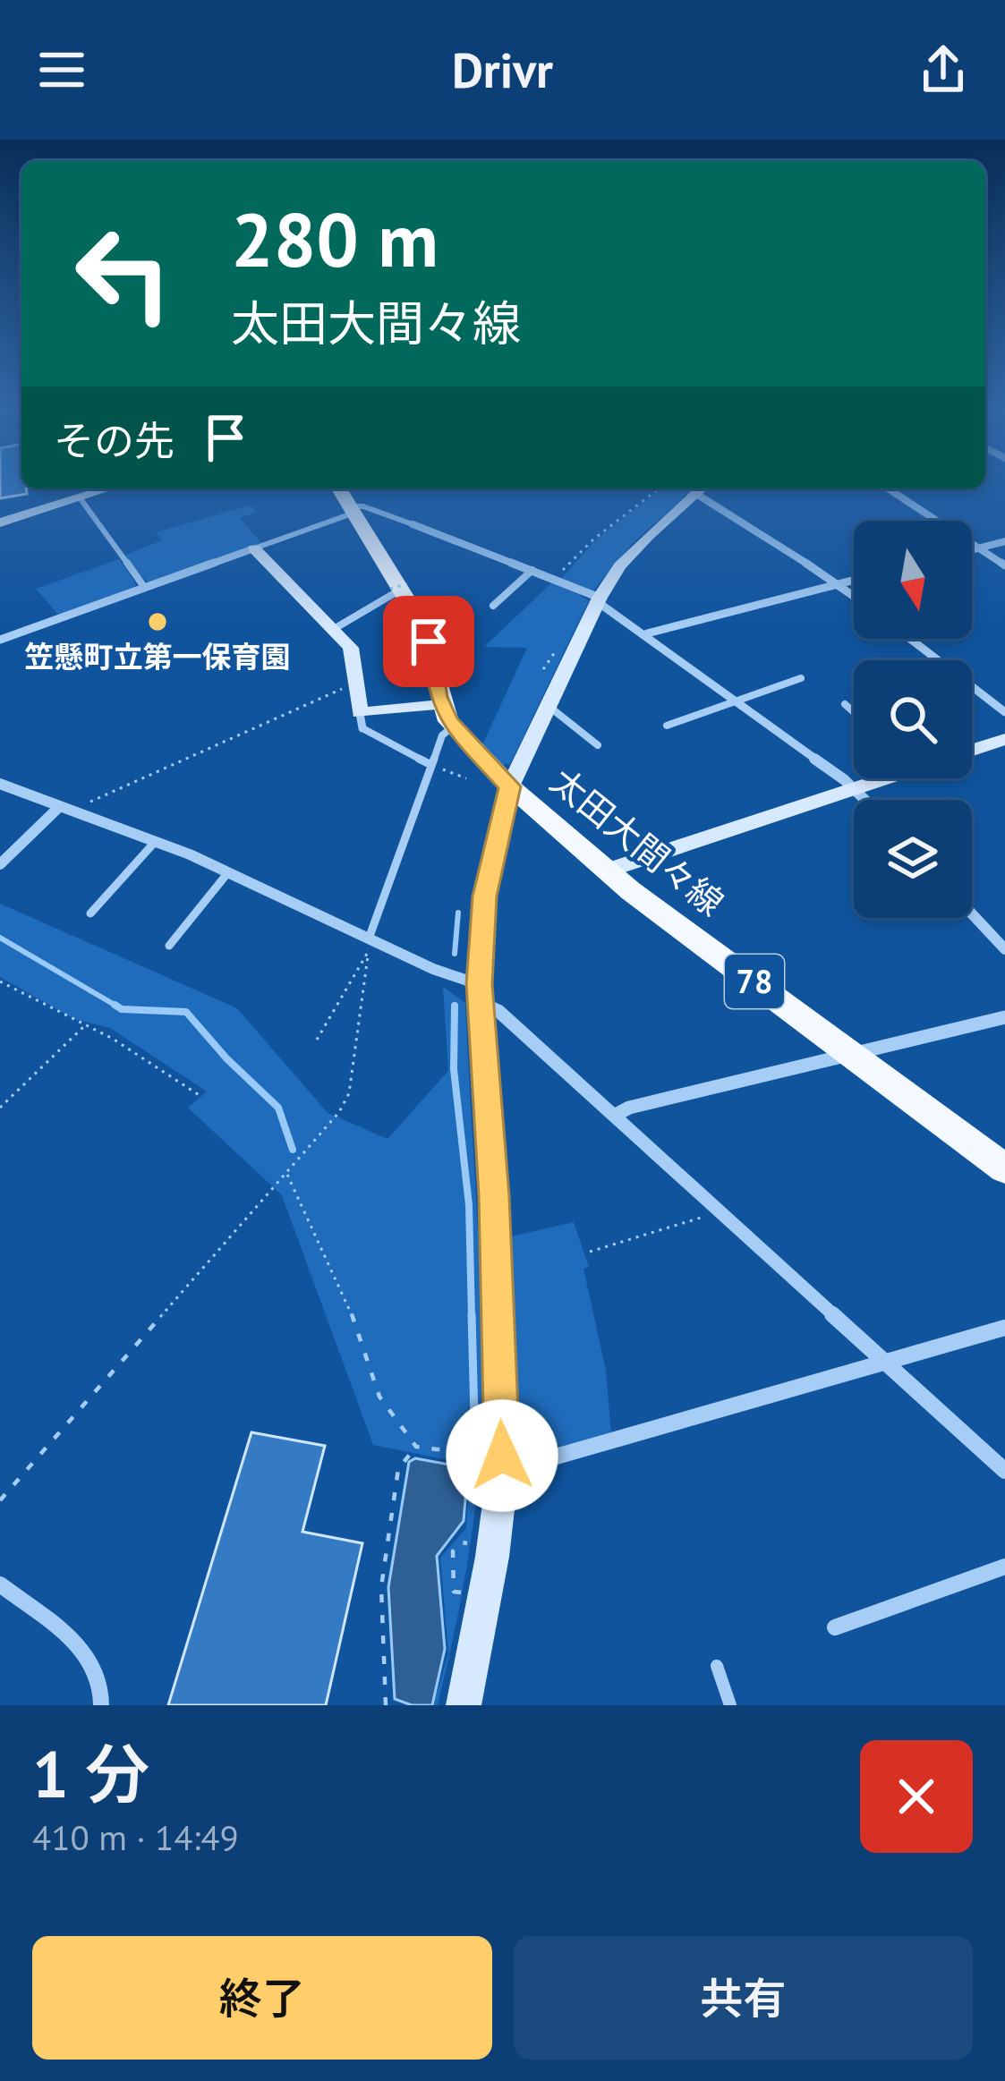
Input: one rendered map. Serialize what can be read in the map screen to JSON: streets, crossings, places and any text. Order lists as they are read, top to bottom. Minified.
{"streets":{"main road":["太田大間々線","78"]},"places":["笠懸町立第一保育園"],"north":"bottom","page":{"header":"Drivr","turn":["280 m","太田大間々線"],"then":"その先","heading":["1 分","410 m · 14:49"],"buttons":["終了","共有"]}}
